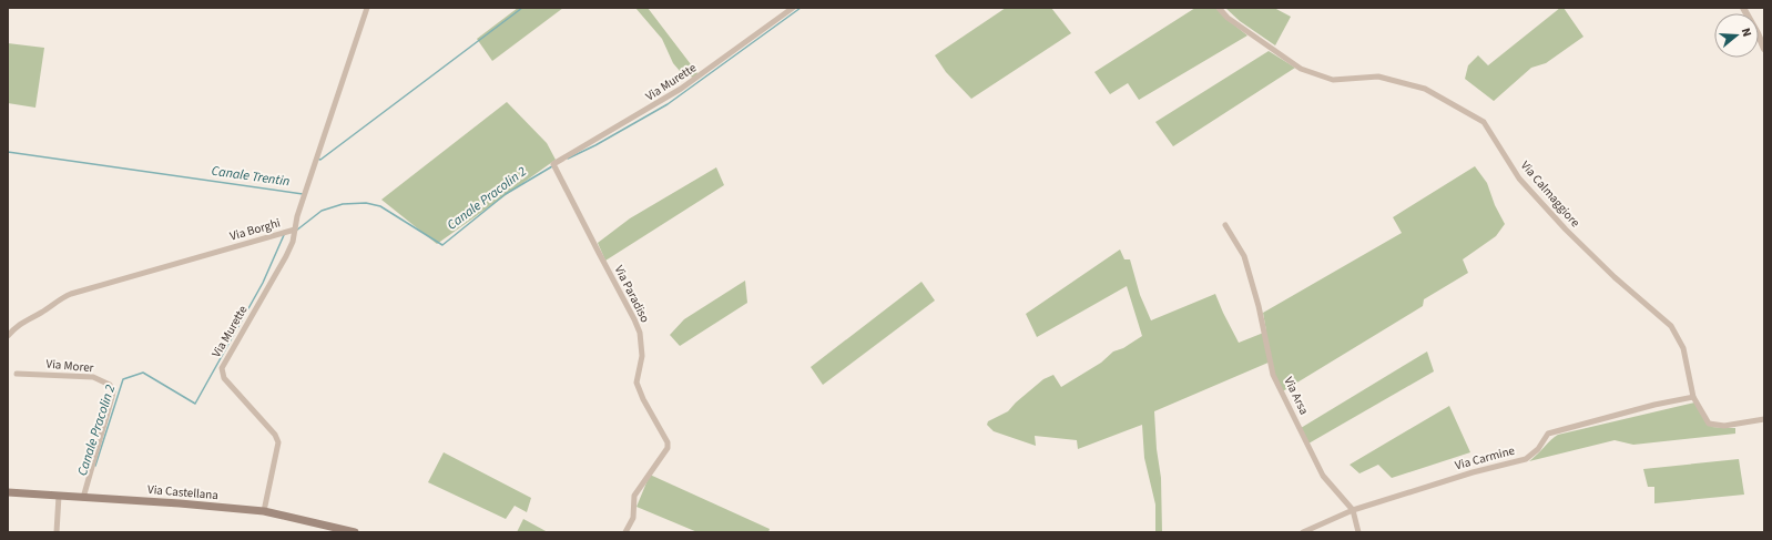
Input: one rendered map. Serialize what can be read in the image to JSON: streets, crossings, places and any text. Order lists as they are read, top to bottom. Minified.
{"streets":{"main road":["Via Castellana"],"street":["Via Murette","Via Calmaggiore","Via Borghi","Via Paradiso","Via Morer","Via Arsa","Via Carmine"]},"crossings":[["Via Murette","Via Borghi"],["Via Murette","Via Paradiso"],["Via Murette","Via Castellana"],["Via Calmaggiore","Via Carmine"],["Via Morer","Via Castellana"],["Via Arsa","Via Carmine"]],"water":["Canale Trentin","Canale Pracolin 2"],"north":"right"}
